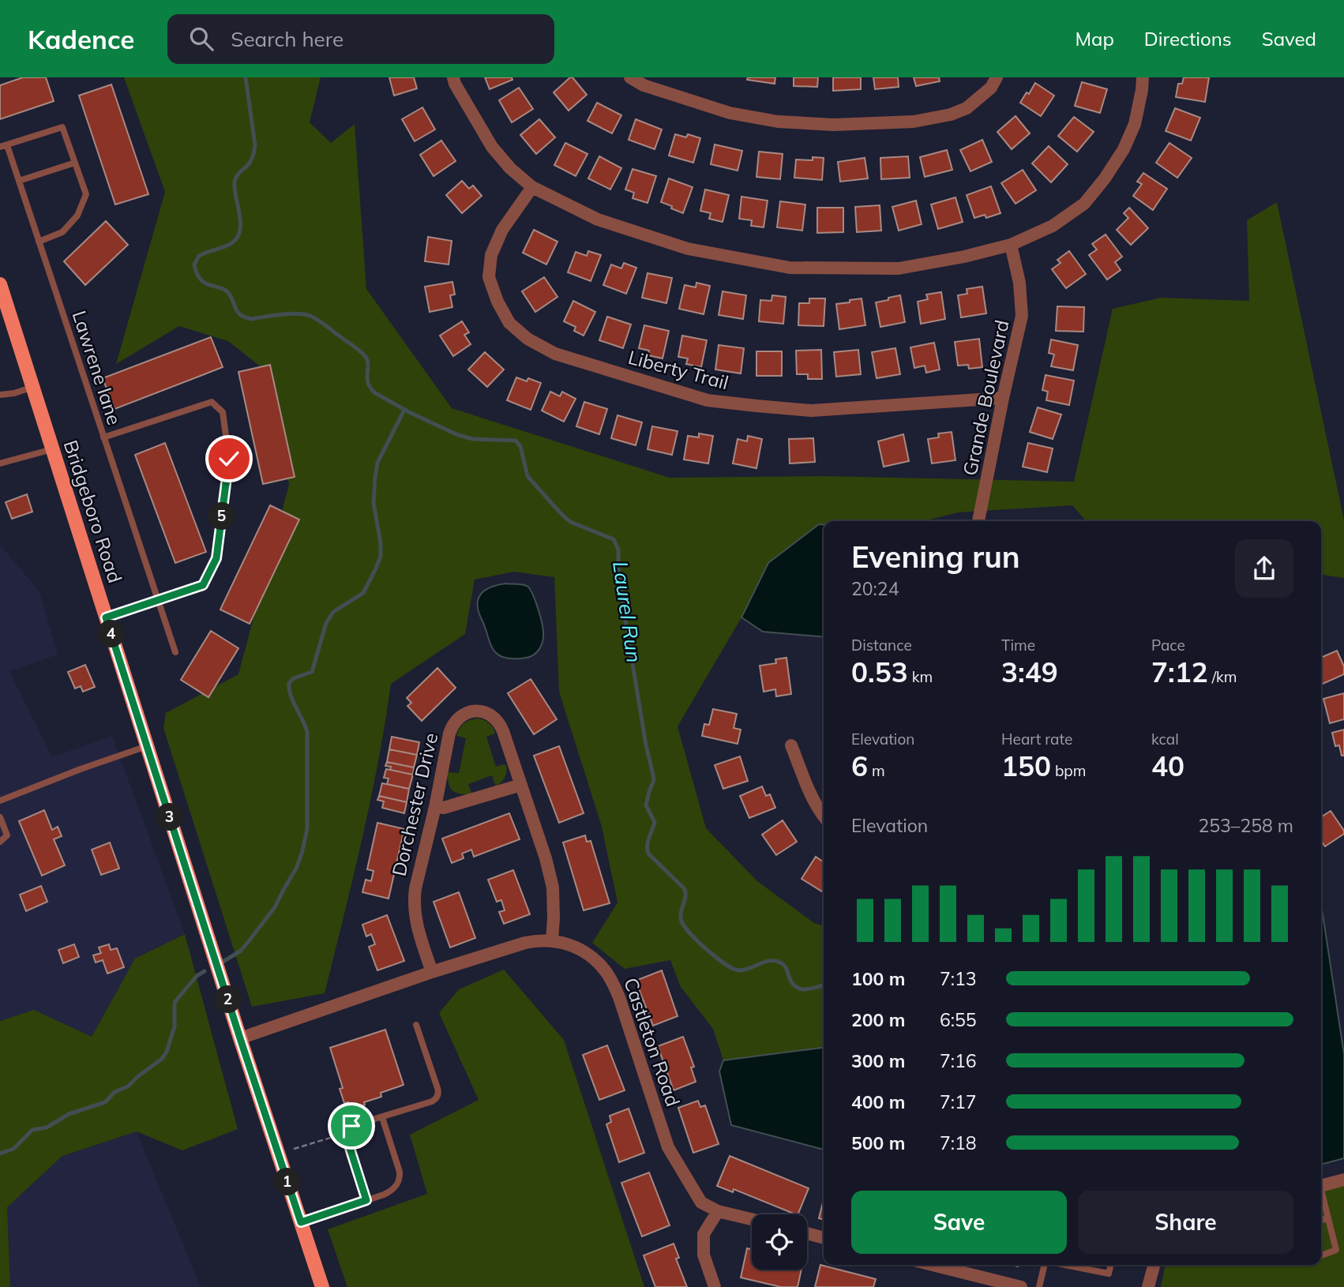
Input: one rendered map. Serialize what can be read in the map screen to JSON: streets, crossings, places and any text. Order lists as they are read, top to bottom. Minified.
{"streets":{"main road":["Bridgeboro Road"],"street":["Liberty Trail","Grande Boulevard","Dorchester Drive","Castleton Road"],"lane":["Lawrene lane"]},"crossings":[["Liberty Trail","Grande Boulevard"],["Bridgeboro Road","Castleton Road"],["Dorchester Drive","Castleton Road"]],"water":["Laurel Run"],"page":{"header":"Kadence","search":"Search here","nav":["Map","Directions","Saved"],"pins":["5","4","3","2","1"],"heading":["Evening run","20:24"],"stats":[["Distance","0.53 km"],["Time","3:49"],["Pace","7:12 /km"],["Elevation","6 m"],["Heart rate","150 bpm"],["kcal","40"]],"chart":["Elevation","253–258 m"],"list":[{"name":"100 m","note":"7:13"},{"name":"200 m","note":"6:55"},{"name":"300 m","note":"7:16"},{"name":"400 m","note":"7:17"},{"name":"500 m","note":"7:18"}],"buttons":["Save","Share"]}}
